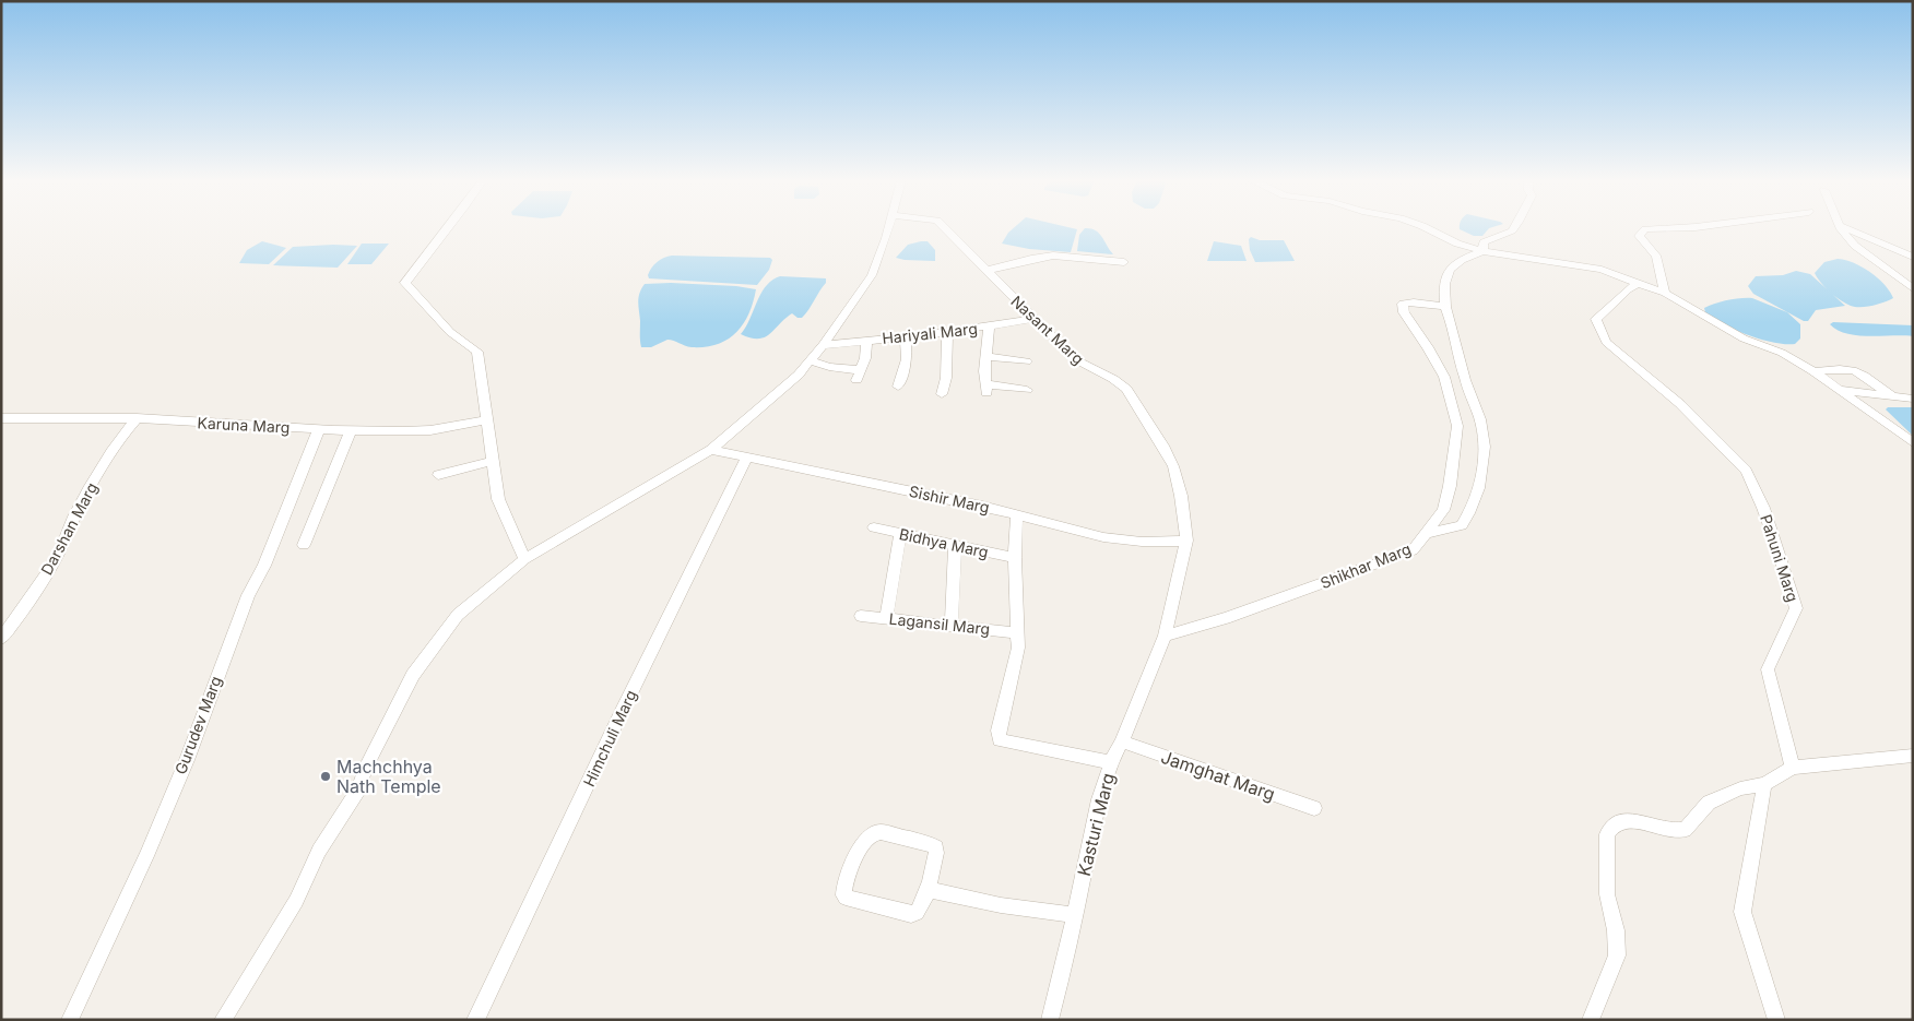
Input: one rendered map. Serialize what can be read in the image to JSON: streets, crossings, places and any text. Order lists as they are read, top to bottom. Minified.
{"streets":{"street":["Nasant Marg","Hariyali Marg","Karuna Marg","Sishir Marg","Darshan Marg","Bidhya Marg","Pahuni Marg","Shikhar Marg","Lagansil Marg","Gurudev Marg","Himchuli Marg","Jamghat Marg","Kasturi Marg"]},"crossings":[["Nasant Marg","Hariyali Marg"],["Nasant Marg","Sishir Marg"],["Nasant Marg","Shikhar Marg"],["Nasant Marg","Kasturi Marg"],["Karuna Marg","Darshan Marg"],["Karuna Marg","Gurudev Marg"],["Sishir Marg","Himchuli Marg"],["Shikhar Marg","Kasturi Marg"],["Jamghat Marg","Kasturi Marg"]],"places":["Machchhya Nath Temple"]}
